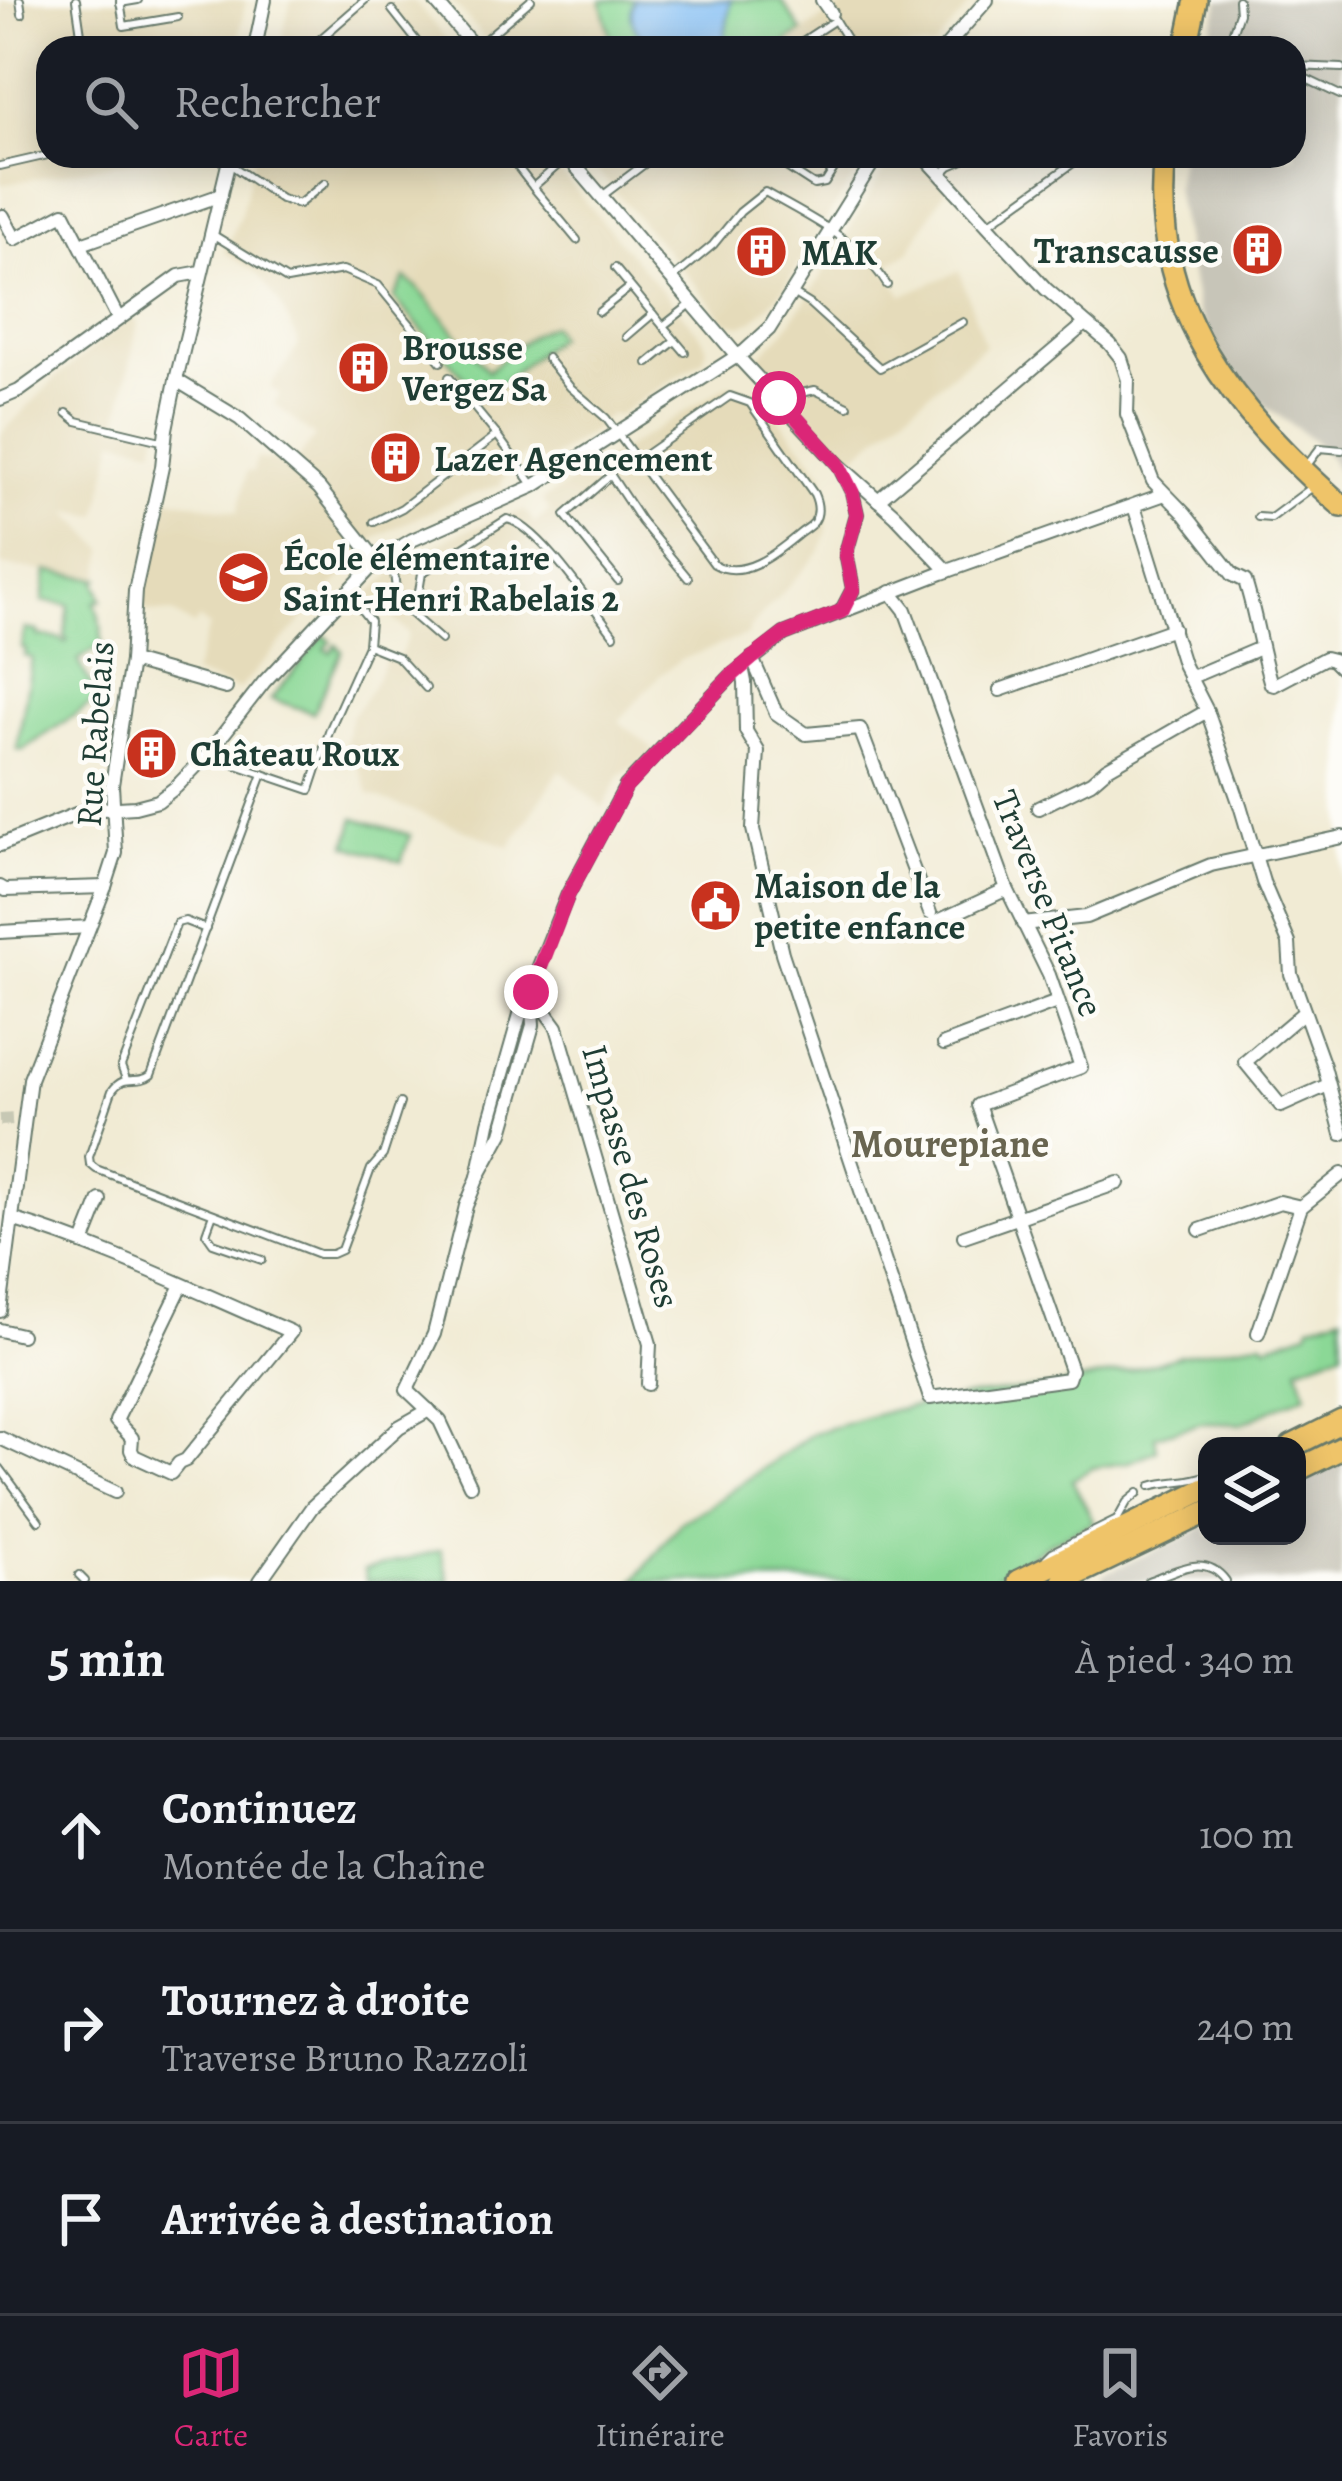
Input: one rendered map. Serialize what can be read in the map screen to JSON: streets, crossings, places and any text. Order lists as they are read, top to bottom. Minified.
{"streets":{"street":["Rue Rabelais","Traverse Pitance","Impasse des Roses"]},"districts":["Mourepiane"],"places":{"building":["Transcausse","MAK","Brousse Vergez Sa","Lazer Agencement","Château Roux"],"school or university":["École élémentaire Saint-Henri Rabelais 2"],"public building":["Maison de la petite enfance"]},"page":{"search":"Rechercher","heading":["5 min","À pied · 340 m"],"list":[["Continuez","Montée de la Chaîne","100 m"],["Tournez à droite","Traverse Bruno Razzoli","240 m"],"Arrivée à destination"],"nav":["Carte","Itinéraire","Favoris"]}}
